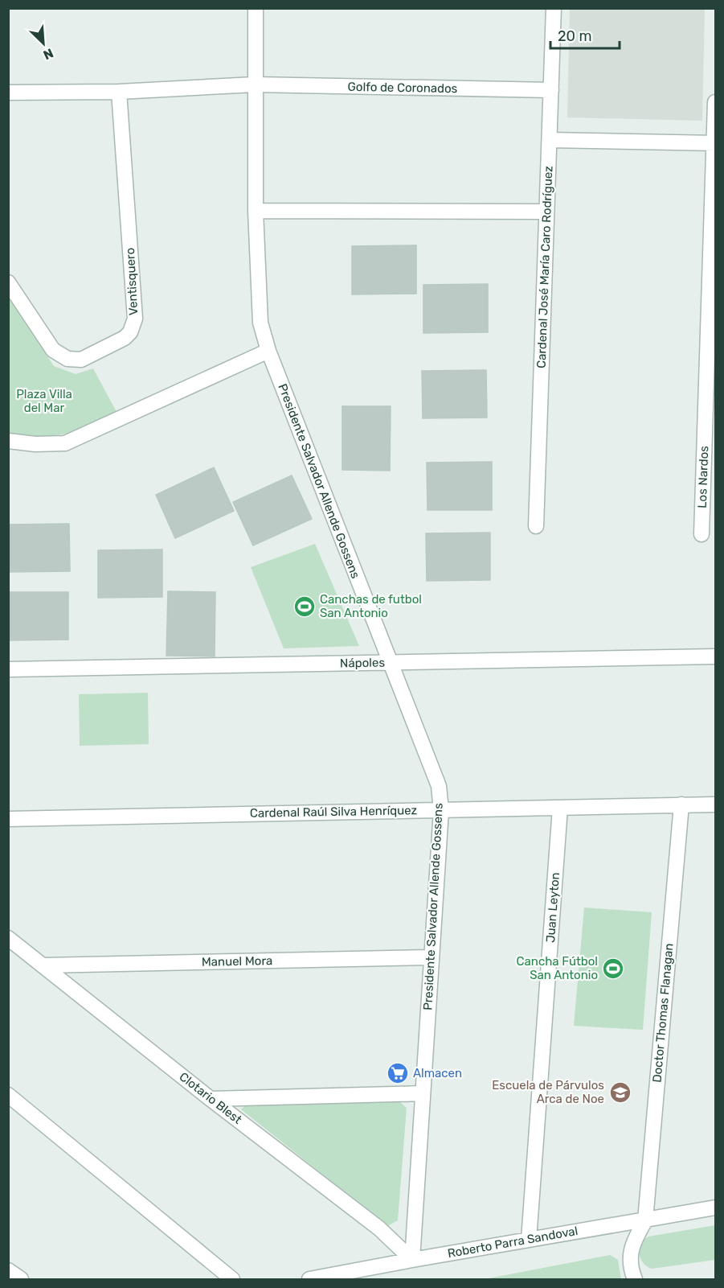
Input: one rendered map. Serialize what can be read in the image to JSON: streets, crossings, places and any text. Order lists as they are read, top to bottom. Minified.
{"streets":{"street":["Golfo de Coronados","Cardenal José María Caro Rodríguez","Ventisquero","Los Nardos","Presidente Salvador Allende Gossens","Nápoles","Cardenal Raúl Silva Henríquez","Juan Leyton","Manuel Mora","Doctor Thomas Flanagan","Clotario Blest","Roberto Parra Sandoval"]},"crossings":[["Golfo de Coronados","Cardenal José María Caro Rodríguez"],["Golfo de Coronados","Ventisquero"],["Golfo de Coronados","Presidente Salvador Allende Gossens"],["Presidente Salvador Allende Gossens","Nápoles"],["Presidente Salvador Allende Gossens","Cardenal Raúl Silva Henríquez"],["Presidente Salvador Allende Gossens","Manuel Mora"],["Presidente Salvador Allende Gossens","Clotario Blest"],["Presidente Salvador Allende Gossens","Roberto Parra Sandoval"],["Cardenal Raúl Silva Henríquez","Juan Leyton"],["Cardenal Raúl Silva Henríquez","Doctor Thomas Flanagan"],["Juan Leyton","Roberto Parra Sandoval"],["Manuel Mora","Clotario Blest"],["Doctor Thomas Flanagan","Roberto Parra Sandoval"],["Clotario Blest","Roberto Parra Sandoval"]],"parks":["Plaza Villa del Mar"],"places":{"sports":["Canchas de futbol San Antonio","Cancha Fútbol San Antonio"],"supermarket":["Almacen"],"school or university":["Escuela de Párvulos Arca de Noe"]},"scale_bar":"20 m","north":"bottom right"}
